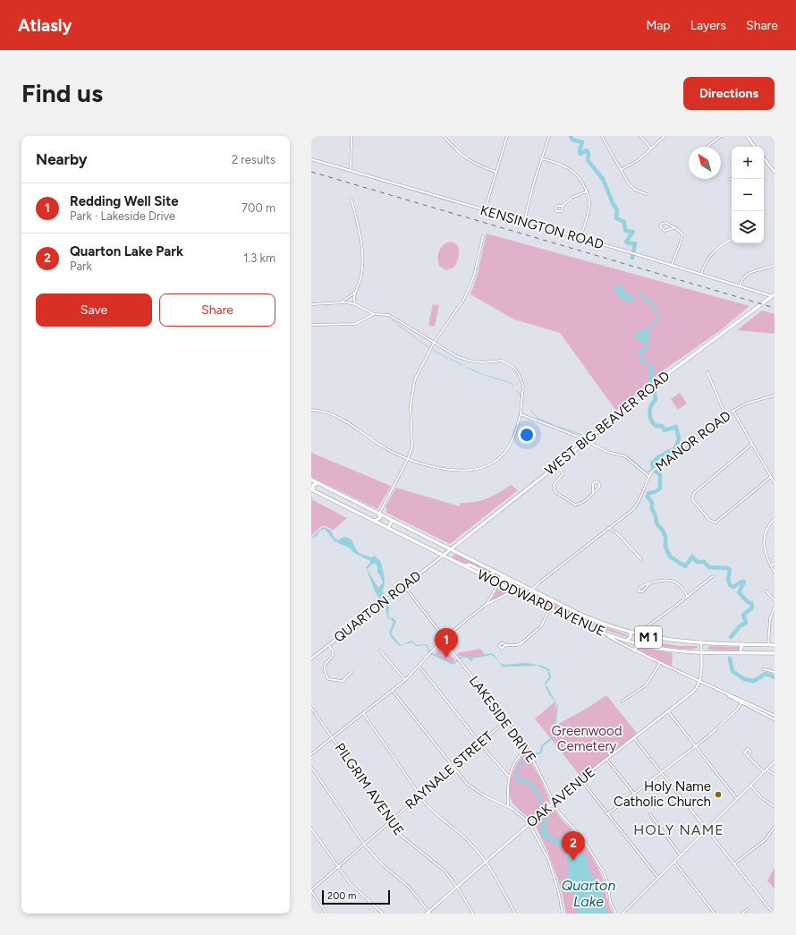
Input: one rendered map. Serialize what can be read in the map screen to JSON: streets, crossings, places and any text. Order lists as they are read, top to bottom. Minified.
{"streets":{"main road":["WEST BIG BEAVER ROAD","WOODWARD AVENUE","M 1"],"street":["KENSINGTON ROAD","MANOR ROAD","QUARTON ROAD","LAKESIDE DRIVE","RAYNALE STREET","PILGRIM AVENUE","OAK AVENUE"]},"crossings":[["KENSINGTON ROAD","WEST BIG BEAVER ROAD"],["WEST BIG BEAVER ROAD","WOODWARD AVENUE"],["WEST BIG BEAVER ROAD","QUARTON ROAD"],["MANOR ROAD","WOODWARD AVENUE"],["MANOR ROAD","M 1"],["WOODWARD AVENUE","QUARTON ROAD"],["WOODWARD AVENUE","M 1"],["QUARTON ROAD","LAKESIDE DRIVE"],["LAKESIDE DRIVE","RAYNALE STREET"],["LAKESIDE DRIVE","OAK AVENUE"],["RAYNALE STREET","PILGRIM AVENUE"],["PILGRIM AVENUE","OAK AVENUE"]],"districts":["HOLY NAME"],"water":["Quarton Lake"],"parks":["Greenwood Cemetery"],"places":["Holy Name Catholic Church"],"scale_bar":"200 m","north":"top left","page":{"header":"Atlasly","nav":["Map","Layers","Share"],"buttons":["Directions",["Save","Share"]],"title":"Find us","heading":["Nearby","2 results"],"map_buttons":["+","−"],"list":[{"mark":"1","name":"Redding Well Site","note":"Park · Lakeside Drive","value":"700 m"},{"mark":"2","name":"Quarton Lake Park","note":"Park","value":"1.3 km"}],"pins":["1","2"],"scale":"200 m"}}
